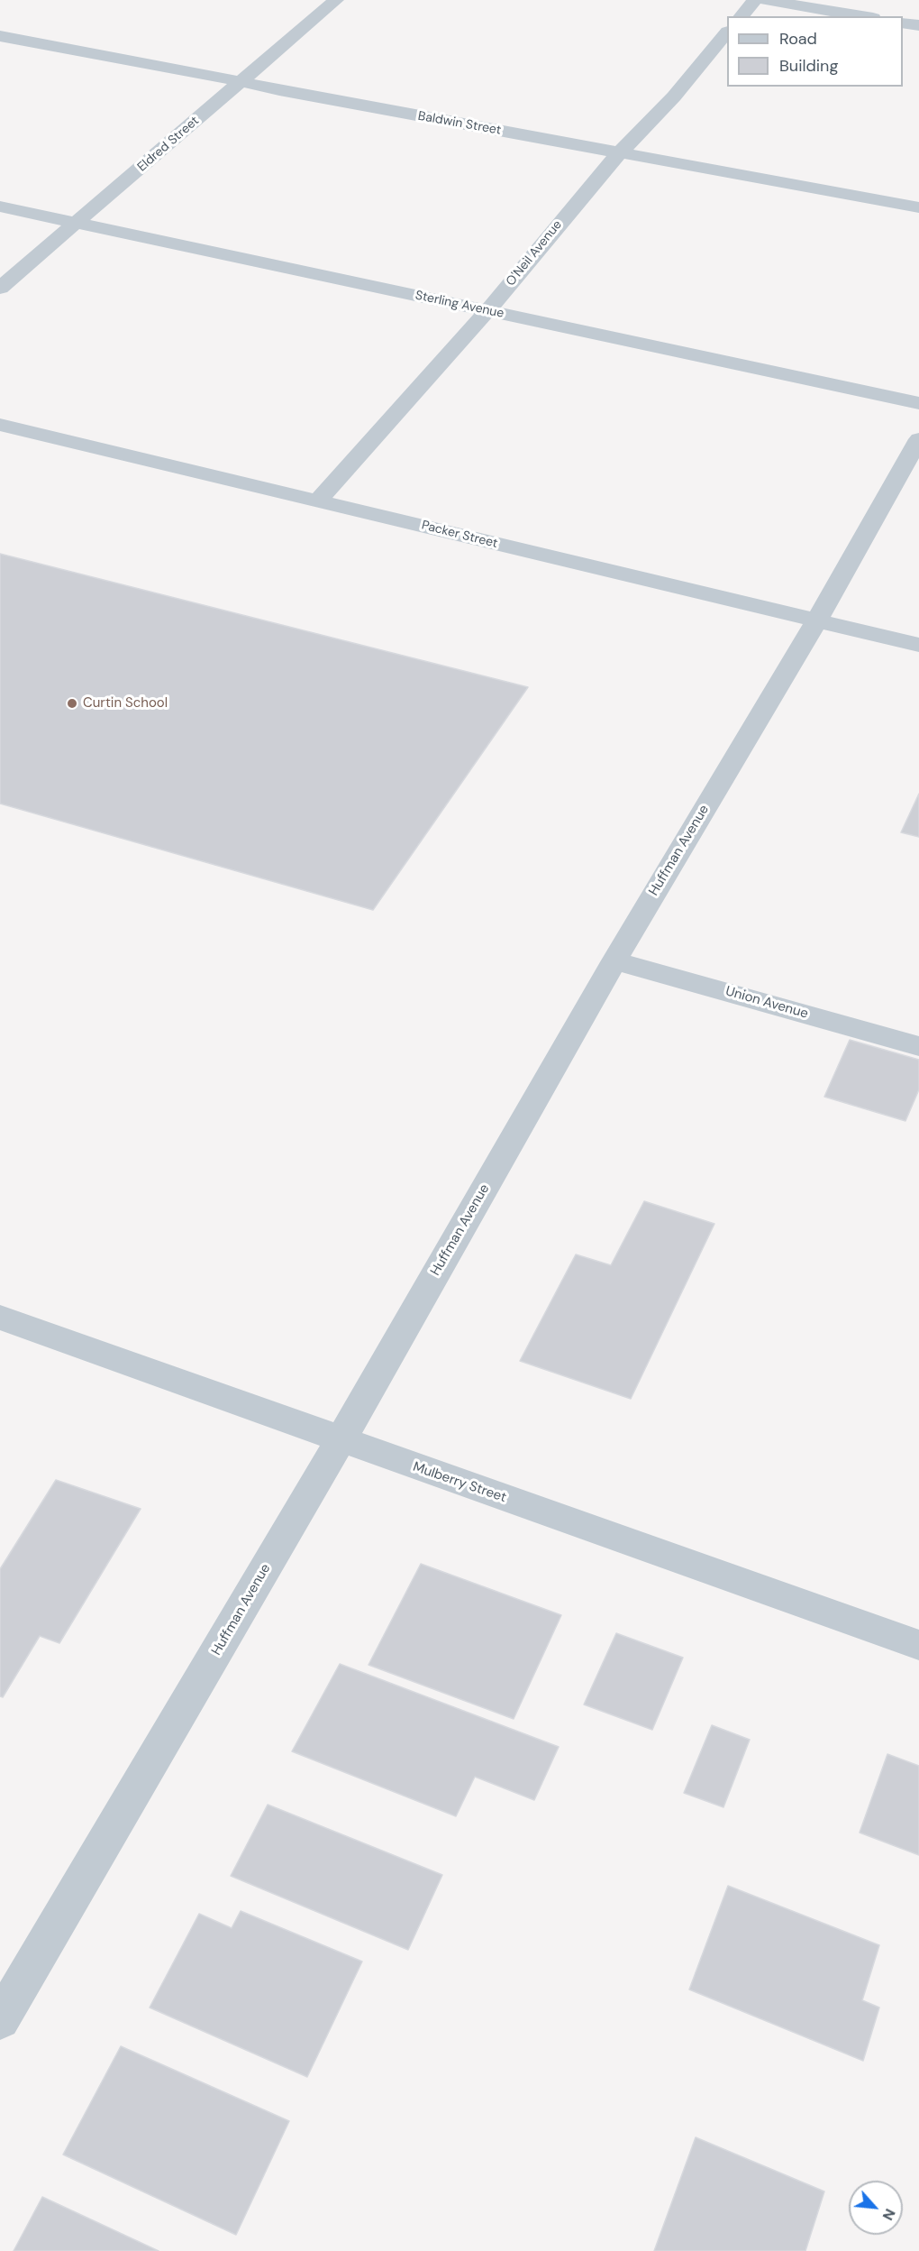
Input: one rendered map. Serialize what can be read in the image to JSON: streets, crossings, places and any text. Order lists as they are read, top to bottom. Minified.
{"streets":{"street":["Baldwin Street","Eldred Street","O'Neil Avenue","Sterling Avenue","Packer Street","Huffman Avenue","Union Avenue","Mulberry Street"]},"crossings":[["Baldwin Street","Eldred Street"],["Baldwin Street","O'Neil Avenue"],["Eldred Street","Sterling Avenue"],["O'Neil Avenue","Sterling Avenue"],["O'Neil Avenue","Packer Street"],["Packer Street","Huffman Avenue"],["Huffman Avenue","Union Avenue"],["Huffman Avenue","Mulberry Street"]],"places":["Curtin School"],"legend":["Road","Building"],"north":"bottom right"}
